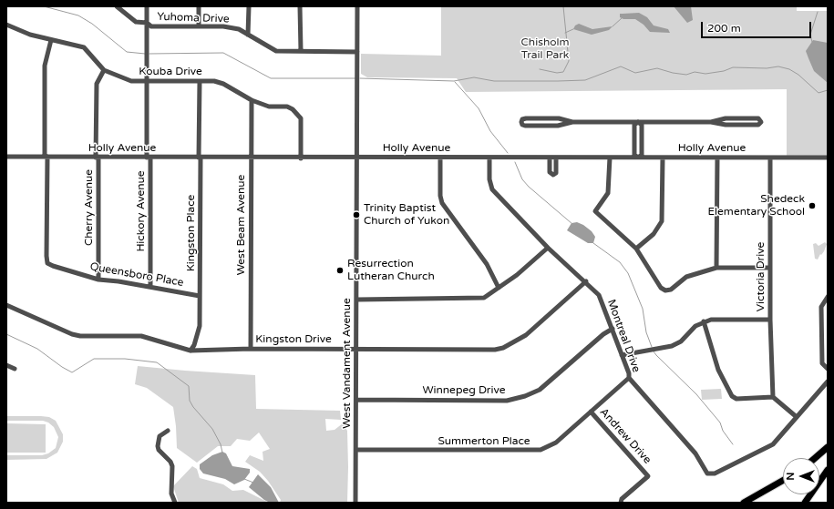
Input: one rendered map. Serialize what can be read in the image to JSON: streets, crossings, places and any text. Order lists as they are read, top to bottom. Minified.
{"streets":{"street":["Yuhoma Drive","Kouba Drive","Holly Avenue","Cherry Avenue","Hickory Avenue","West Beam Avenue","Kingston Place","Queensboro Place","Victoria Drive","Montreal Drive","Kingston Drive","West Vandament Avenue","Winnepeg Drive","Andrew Drive","Summerton Place"]},"crossings":[["Yuhoma Drive","Hickory Avenue"],["Yuhoma Drive","West Vandament Avenue"],["Kouba Drive","Holly Avenue"],["Kouba Drive","Cherry Avenue"],["Kouba Drive","Hickory Avenue"],["Kouba Drive","West Beam Avenue"],["Kouba Drive","Kingston Place"],["Kouba Drive","Queensboro Place"],["Holly Avenue","Cherry Avenue"],["Holly Avenue","Hickory Avenue"],["Holly Avenue","West Beam Avenue"],["Holly Avenue","Kingston Place"],["Holly Avenue","Queensboro Place"],["Holly Avenue","Victoria Drive"],["Holly Avenue","Montreal Drive"],["Holly Avenue","West Vandament Avenue"],["Cherry Avenue","Queensboro Place"],["Hickory Avenue","Queensboro Place"],["West Beam Avenue","Kingston Drive"],["Kingston Place","Queensboro Place"],["Kingston Place","Kingston Drive"],["Montreal Drive","Kingston Drive"],["Montreal Drive","Winnepeg Drive"],["Montreal Drive","Summerton Place"],["Kingston Drive","West Vandament Avenue"],["West Vandament Avenue","Winnepeg Drive"],["West Vandament Avenue","Summerton Place"],["Andrew Drive","Summerton Place"]],"parks":["Chisholm Trail Park"],"places":["Shedeck Elementary School","Trinity Baptist Church of Yukon","Resurrection Lutheran Church"],"scale_bar":"200 m","north":"left"}
